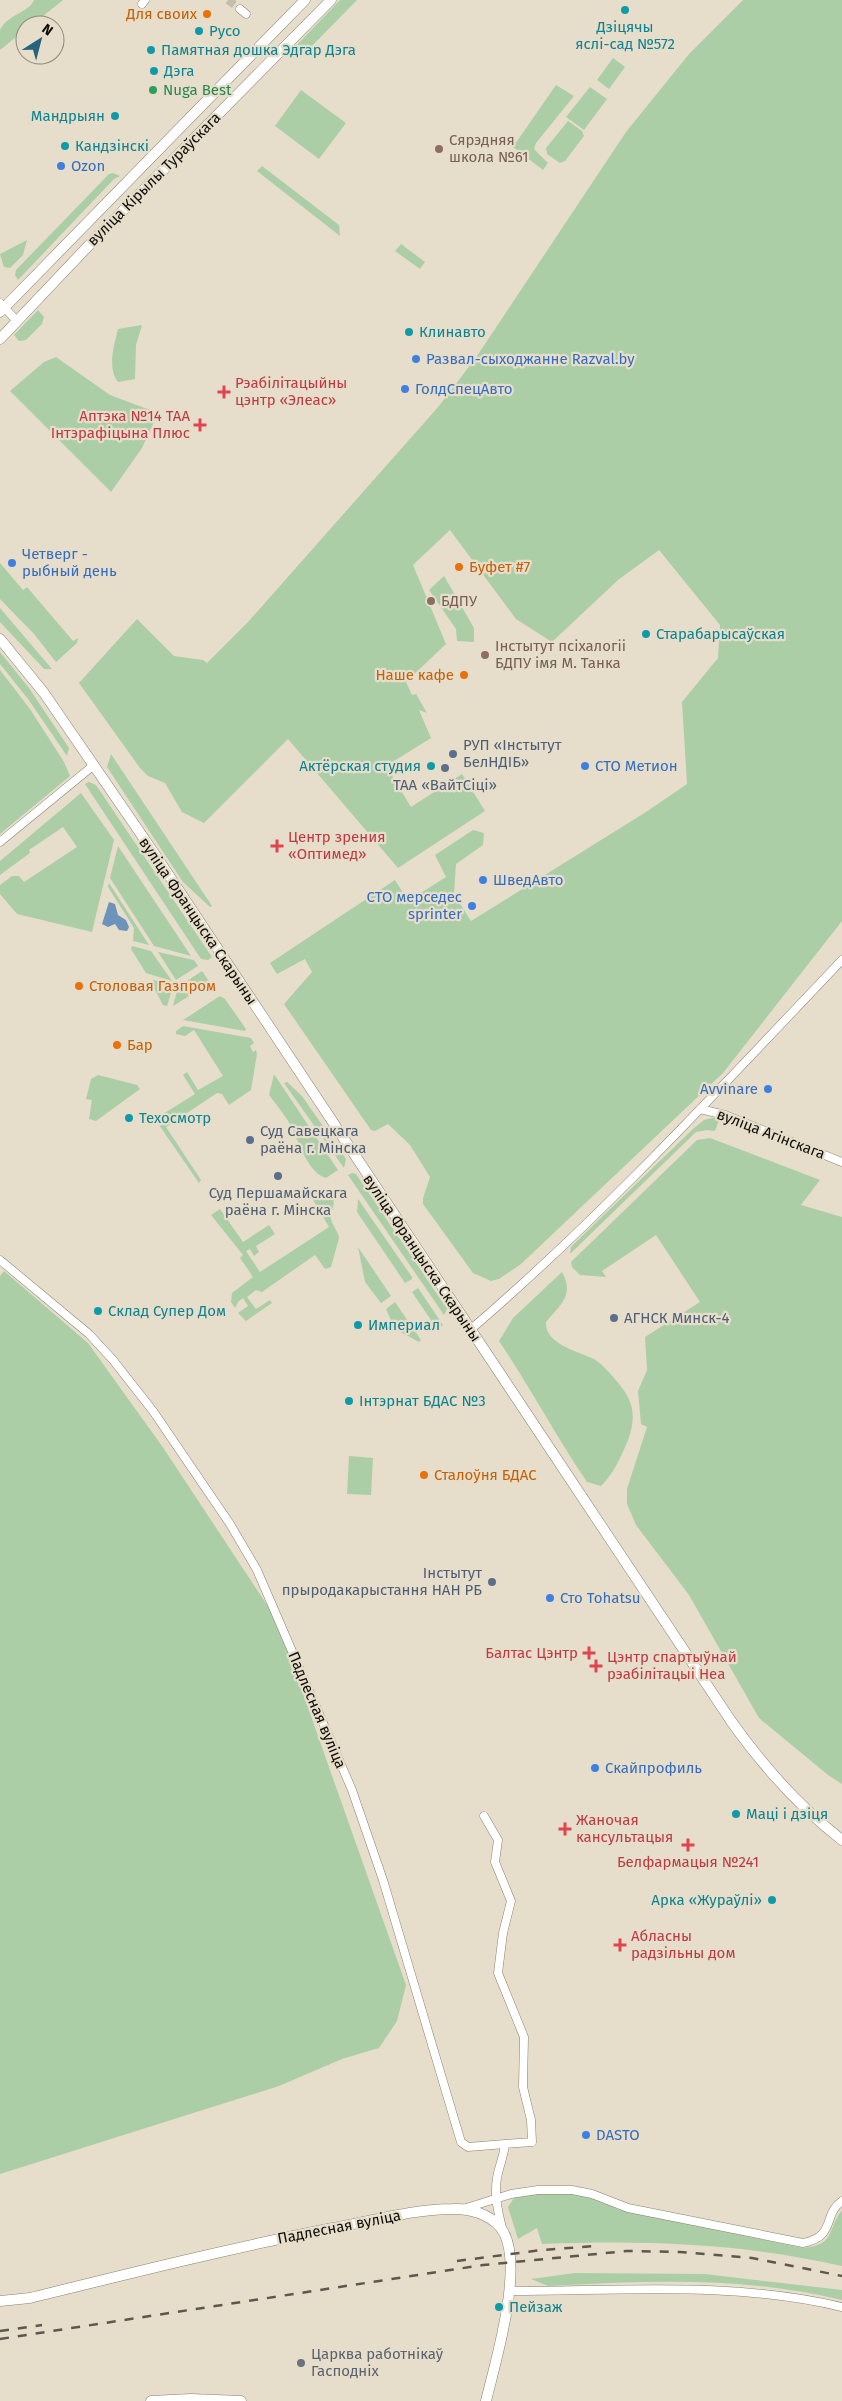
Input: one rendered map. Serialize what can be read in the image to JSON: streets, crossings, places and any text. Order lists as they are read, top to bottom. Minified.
{"streets":{"main road":["вуліца Кірылы Тураўскага","вуліца Францыска Скарыны","Падлесная вуліца"],"street":["вуліца Агінскага"]},"places":{"other":["Дзіцячы яслі-сад №572","Для своих","Русо","Памятная дошка Эдгар Дэга","Дэга","Nuga Best","Мандрыян","Кандзінскі","Сярэдняя школа №61","Ozon","Клинавто","Развал-сыходжанне Razval.by","ГолдСпецАвто","Четверг - рыбный день","Буфет #7","БДПУ","Старабарысаўская","Інстытут псіхалогіі БДПУ імя М. Танка","Наше кафе","РУП «Інстытут БелНДІБ»","Актёрская студия","СТО Метион","ТАА «ВайтСіці»","ШведАвто","СТО мерседес sprinter","Столовая Газпром","Бар","Avvinare","Техосмотр","Суд Савецкага раёна г. Мінска","Суд Першамайскага раёна г. Мінска","Склад Супер Дом","АГНСК Минск-4","Империал","Інтэрнат БДАС №3","Сталоўня БДАС","Інстытут прыродакарыстання НАН РБ","Сто Tohatsu","Скайпрофиль","Маці і дзіця","Арка «Жураўлі»","DASTO","Пейзаж","Царква работнікаў Гасподніх"],"health":["Рэабілітацыйны цэнтр «Элеас»","Аптэка №14 ТАА Інтэрафіцына Плюс","Центр зрения «Оптимед»","Балтас Цэнтр","Цэнтр спартыўнай рэабілітацыі Неа","Жаночая кансультацыя","Белфармацыя №241","Абласны радзільны дом"]},"north":"top right"}
